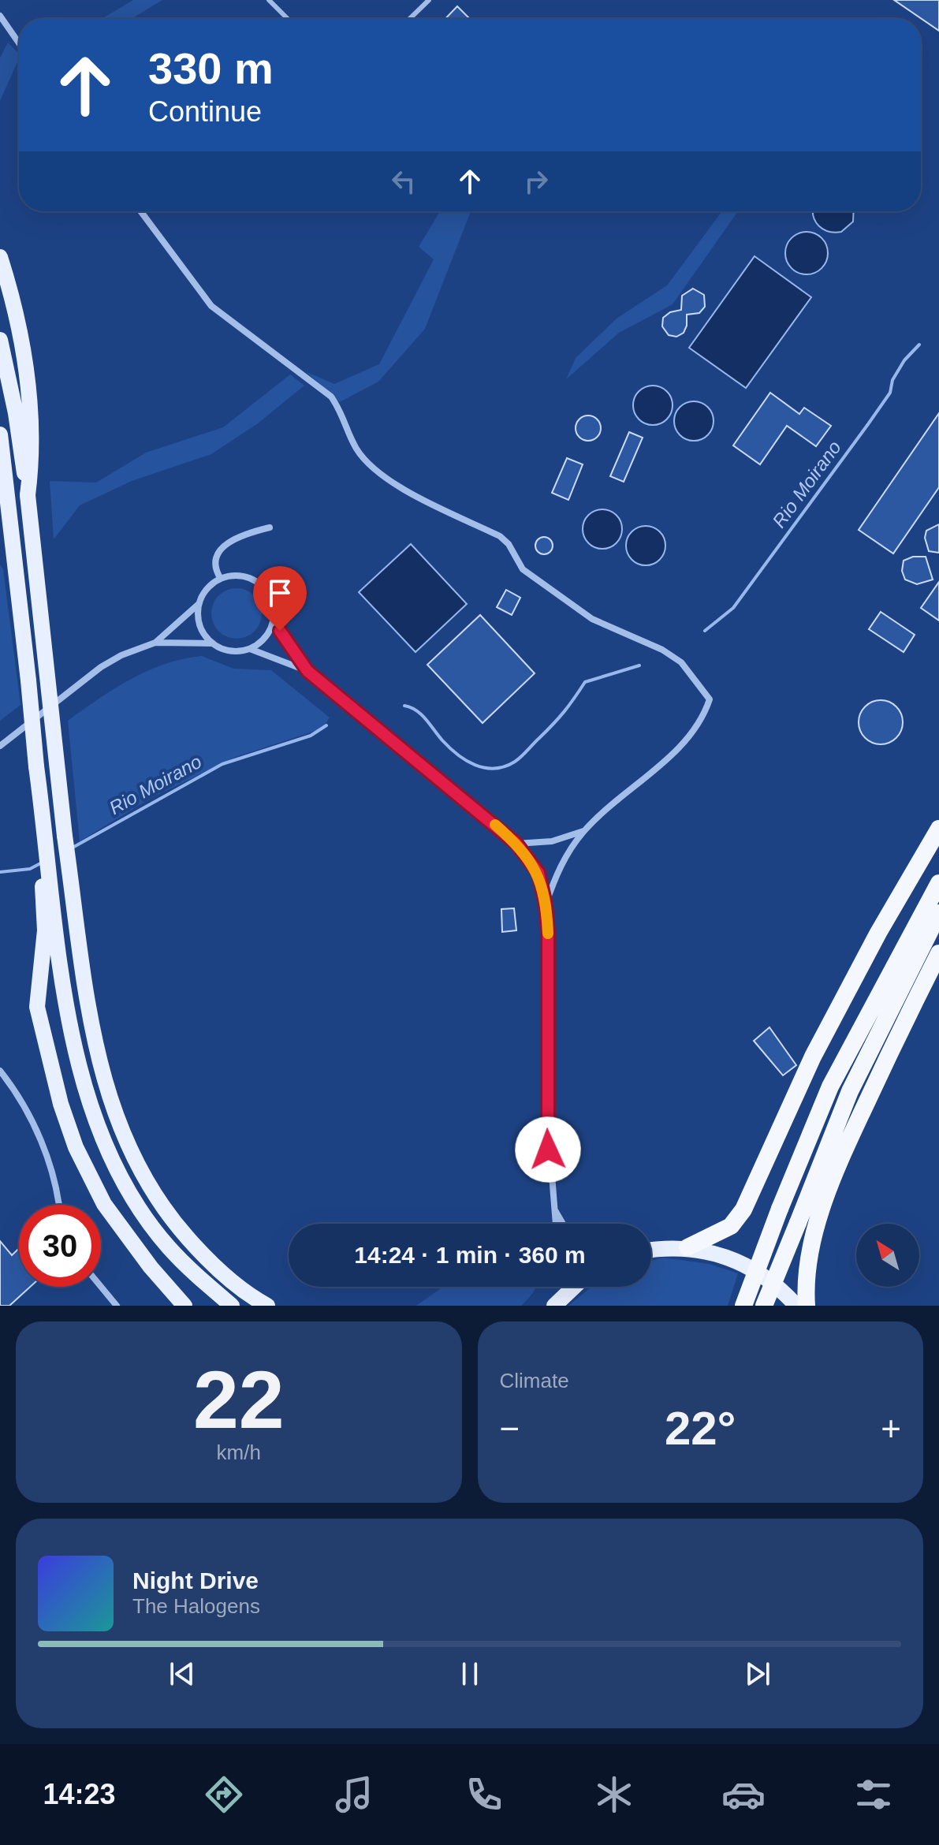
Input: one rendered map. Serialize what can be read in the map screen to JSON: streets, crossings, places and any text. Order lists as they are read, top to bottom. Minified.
{"water":["Rio Moirano"],"north":"top left","page":{"turn":["330 m","Continue"],"limit":"30","trip":"14:24 · 1 min · 360 m","tile":[["22","km/h"],"Climate"],"heat":["−","22°","+"],"song":["Night Drive","The Halogens"],"tabs":"14:23"}}
